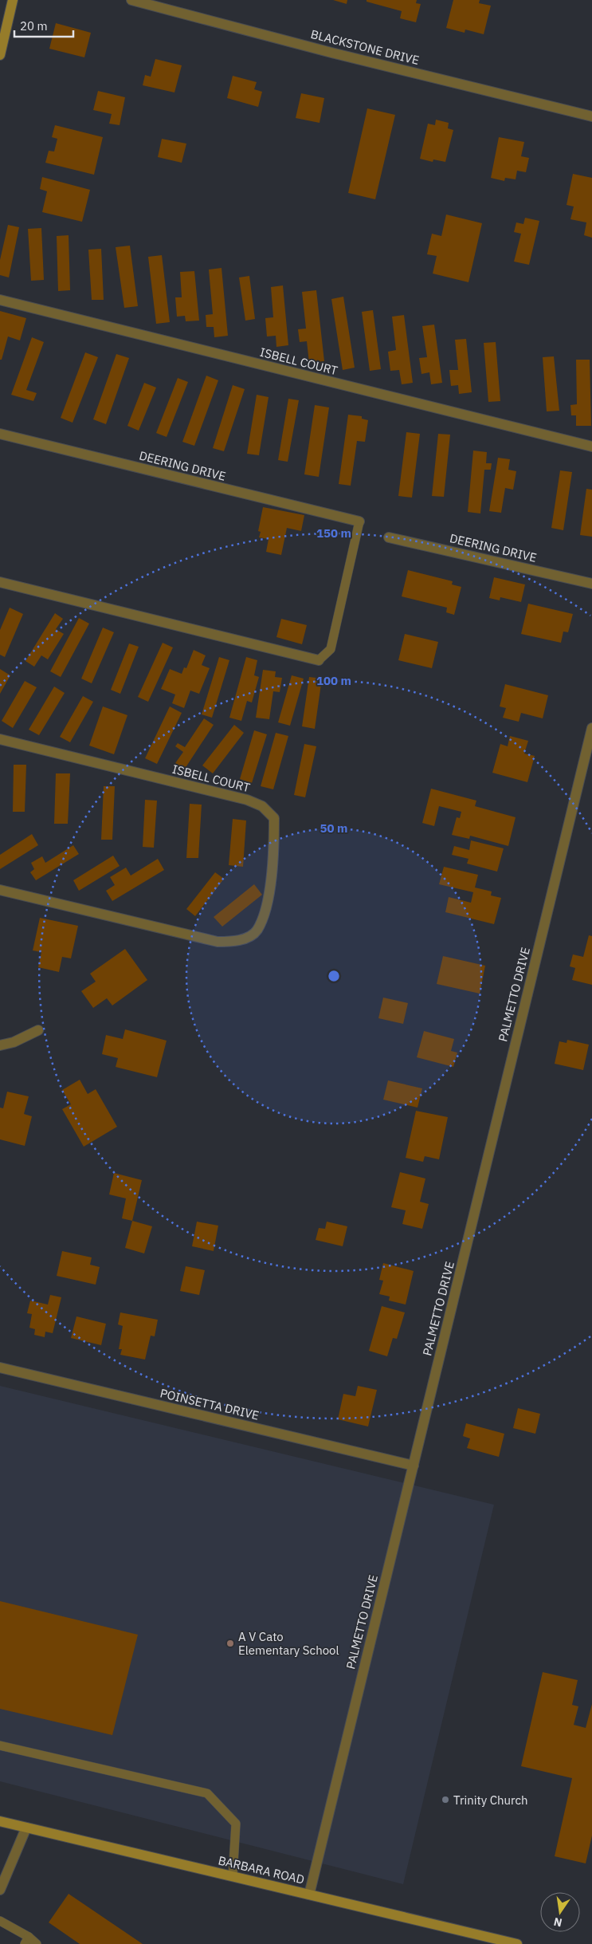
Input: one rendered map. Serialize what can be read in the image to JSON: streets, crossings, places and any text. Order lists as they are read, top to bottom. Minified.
{"streets":{"street":["BLACKSTONE DRIVE","ISBELL COURT","DEERING DRIVE","PALMETTO DRIVE","POINSETTA DRIVE","BARBARA ROAD"]},"crossings":[["PALMETTO DRIVE","POINSETTA DRIVE"],["PALMETTO DRIVE","BARBARA ROAD"]],"places":["A V Cato Elementary School","Trinity Church"],"scale_bar":"20 m","north":"bottom","rings":["150 m","100 m","50 m"]}
